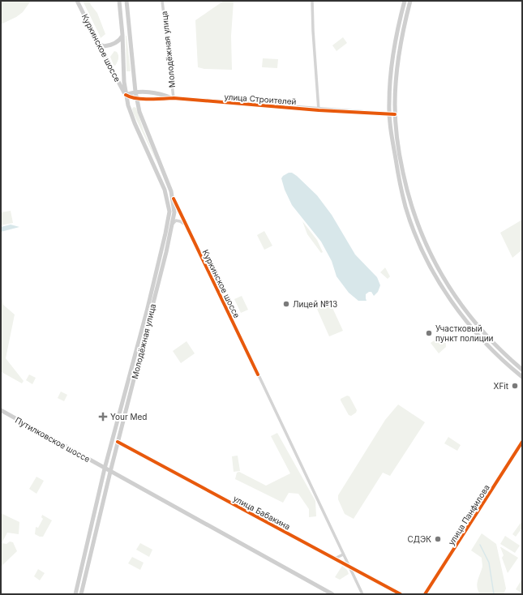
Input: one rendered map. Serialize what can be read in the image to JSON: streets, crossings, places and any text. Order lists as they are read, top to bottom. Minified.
{"streets":{"main road":["Куркинское шоссе","Молодёжная улица","улица Строителей","Путилковское шоссе","улица Бабакина","улица Панфилова"]},"crossings":[["Куркинское шоссе","Молодёжная улица"],["Куркинское шоссе","улица Строителей"],["Куркинское шоссе","улица Бабакина"],["Молодёжная улица","улица Строителей"],["Молодёжная улица","Путилковское шоссе"],["Молодёжная улица","улица Бабакина"]],"places":{"other":["Лицей №13","Участковый пункт полиции","XFit","СДЭК"],"health":["Your Med"]}}
